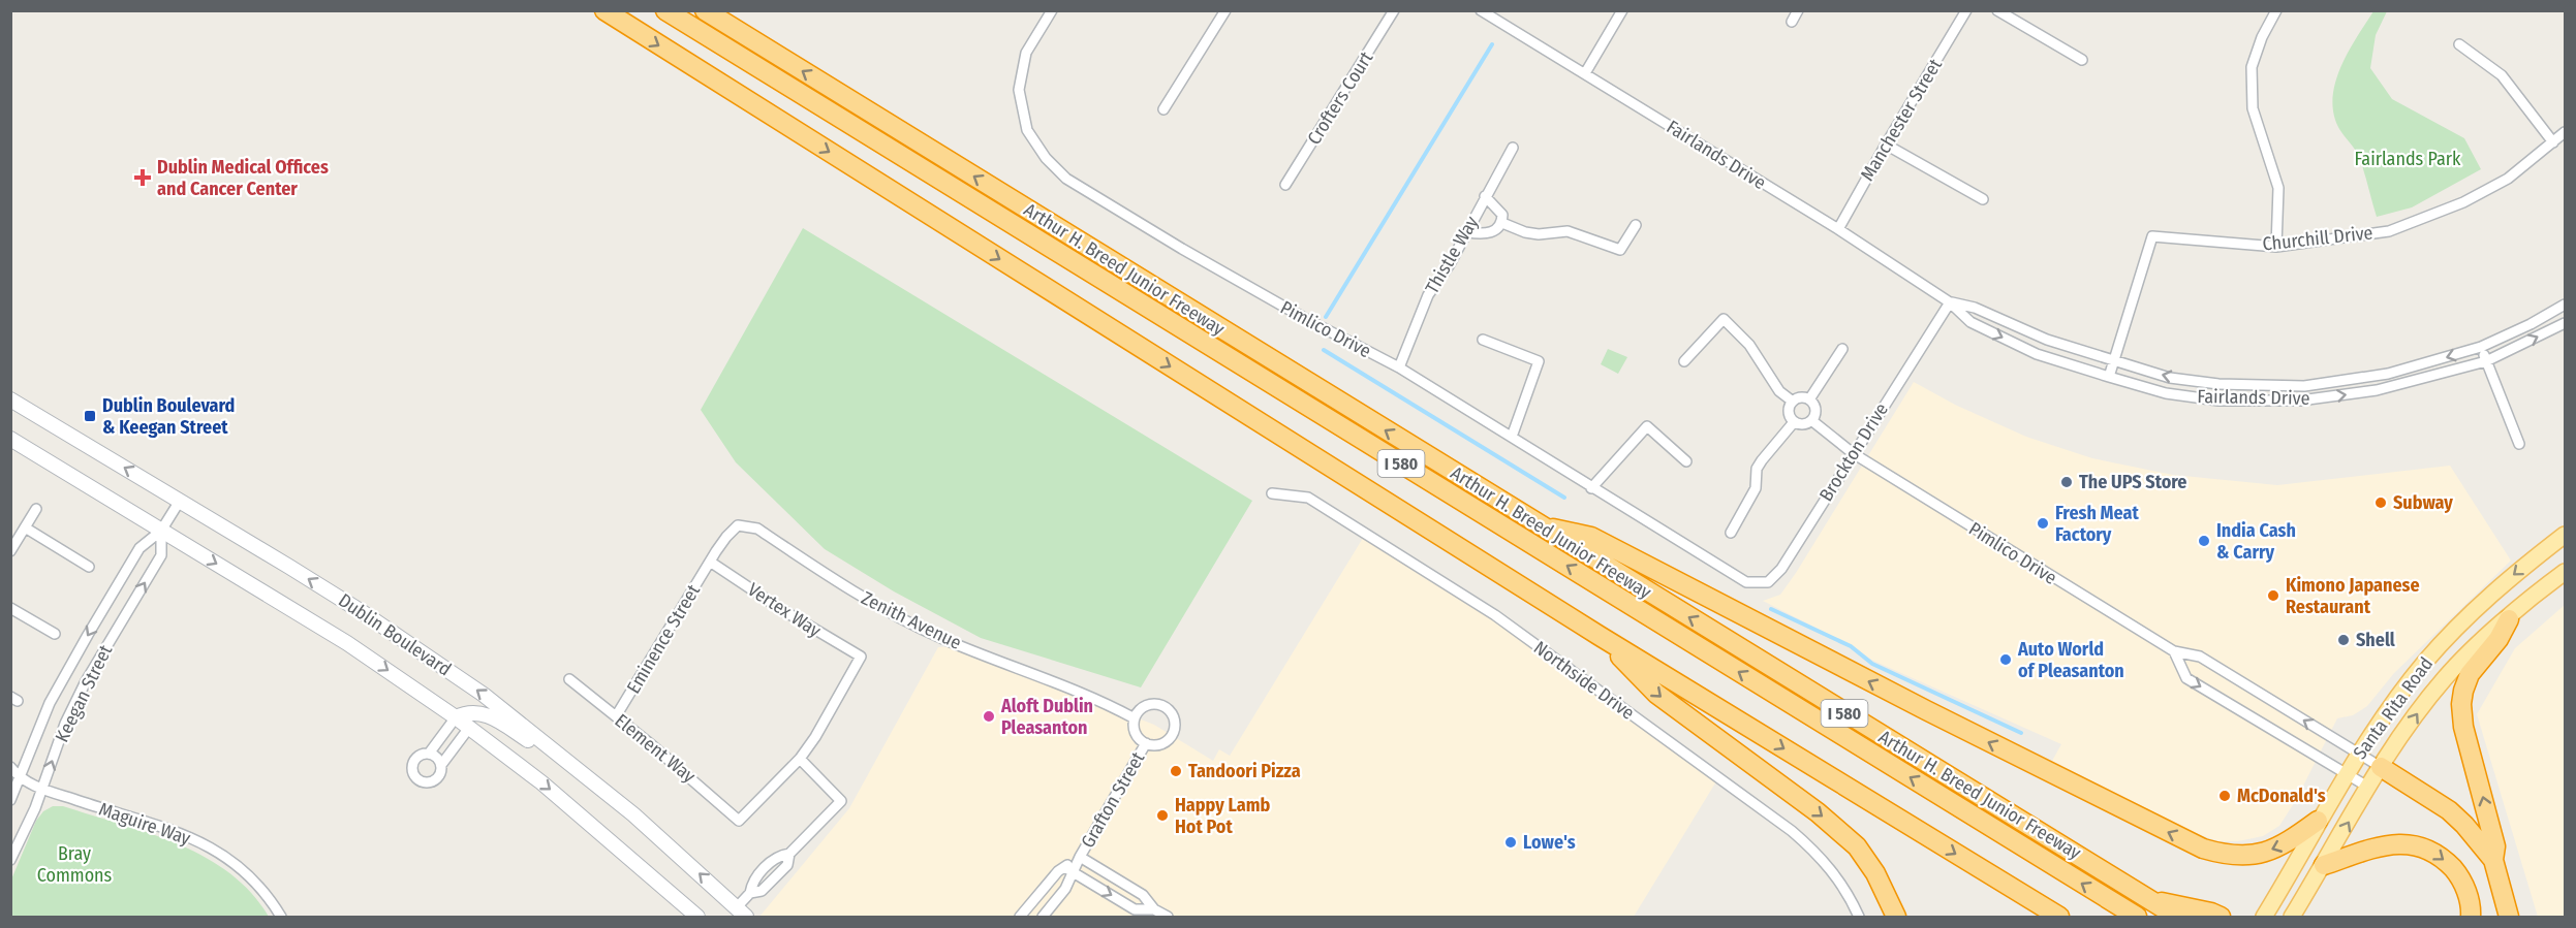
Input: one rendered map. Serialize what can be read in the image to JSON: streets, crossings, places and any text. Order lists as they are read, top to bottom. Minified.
{"streets":{"highway":["Arthur H. Breed Junior Freeway","I 580"],"main road":["Dublin Boulevard","Santa Rita Road"],"street":["Crofters Court","Manchester Street","Fairlands Drive","Churchill Drive","Thistle Way","Pimlico Drive","Brockton Drive","Vertex Way","Zenith Avenue","Eminence Street","Northside Drive","Keegan Street","Element Way","Grafton Street","Maguire Way"]},"crossings":[["Manchester Street","Fairlands Drive"],["Fairlands Drive","Churchill Drive"],["Fairlands Drive","Brockton Drive"],["Thistle Way","Pimlico Drive"],["Pimlico Drive","Brockton Drive"],["Pimlico Drive","Santa Rita Road"],["Vertex Way","Zenith Avenue"],["Vertex Way","Eminence Street"],["Vertex Way","Element Way"],["Zenith Avenue","Eminence Street"],["Zenith Avenue","Grafton Street"],["Dublin Boulevard","Keegan Street"],["Eminence Street","Element Way"],["Keegan Street","Maguire Way"]],"parks":["Fairlands Park","Bray Commons"],"places":{"health":["Dublin Medical Offices and Cancer Center"],"transit":["Dublin Boulevard & Keegan Street"],"other":["The UPS Store","Subway","Fresh Meat Factory","India Cash & Carry","Kimono Japanese Restaurant","Shell","Auto World of Pleasanton","Aloft Dublin Pleasanton","Tandoori Pizza","McDonald's","Happy Lamb Hot Pot","Lowe's"]}}
